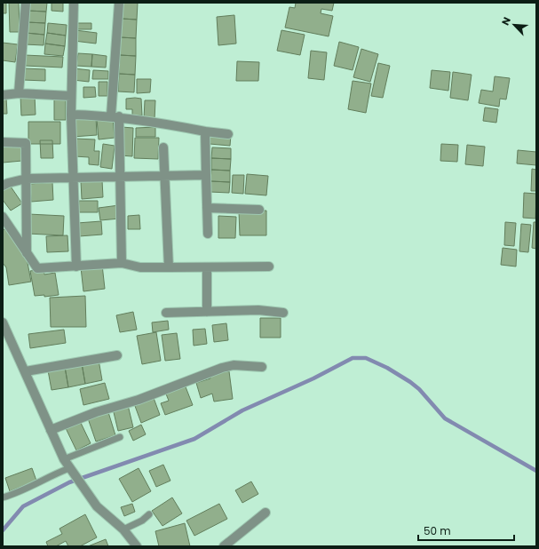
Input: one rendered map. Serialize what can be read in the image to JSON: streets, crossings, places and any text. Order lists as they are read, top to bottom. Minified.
{"scale_bar":"50 m","north":"top left"}
